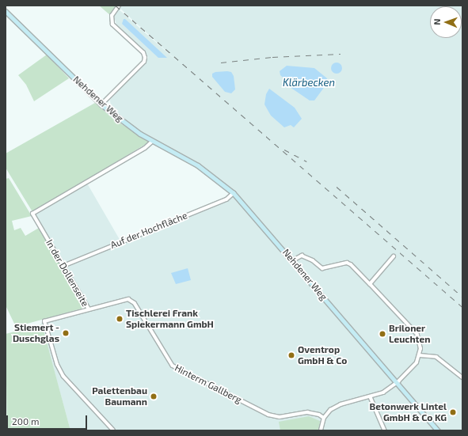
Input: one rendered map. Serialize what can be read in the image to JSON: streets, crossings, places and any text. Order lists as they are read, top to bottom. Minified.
{"streets":{"street":["Nehdener Weg","Auf der Hochfläche","In der Dollenseite","Hinterm Gallberg"]},"crossings":[["Nehdener Weg","Auf der Hochfläche"],["Nehdener Weg","In der Dollenseite"],["Auf der Hochfläche","In der Dollenseite"],["In der Dollenseite","Hinterm Gallberg"]],"water":["Klärbecken"],"places":["Tischlerei Frank Spiekermann GmbH","Stiemert - Duschglas","Briloner Leuchten","Oventrop GmbH & Co","Palettenbau Baumann","Betonwerk Lintel GmbH & Co KG"],"scale_bar":"200 m","north":"left"}
